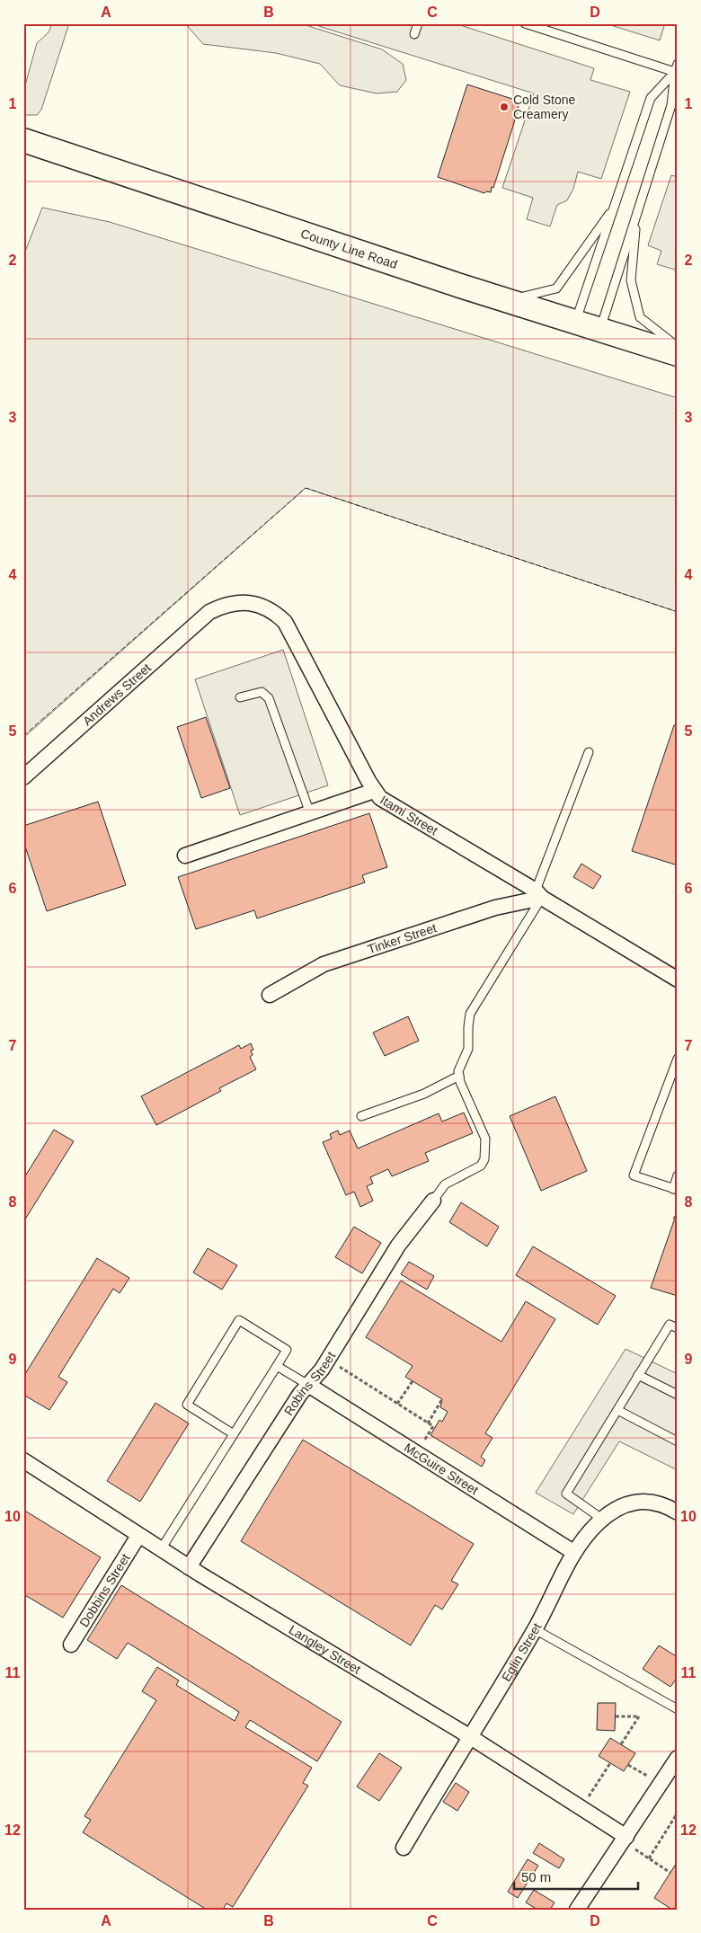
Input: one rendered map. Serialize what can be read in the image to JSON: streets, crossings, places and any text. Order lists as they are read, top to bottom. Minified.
{"streets":{"main road":["County Line Road"],"street":["Andrews Street","Itami Street","Tinker Street","Robins Street","McGuire Street","Dobbins Street","Langley Street","Eglin Street"]},"crossings":[["Andrews Street","Itami Street"],["Itami Street","Tinker Street"],["Robins Street","McGuire Street"],["Robins Street","Langley Street"],["McGuire Street","Eglin Street"],["Dobbins Street","Langley Street"],["Langley Street","Eglin Street"]],"places":["Cold Stone Creamery"],"scale_bar":"50 m","grid":{"columns":["A","B","C","D"],"rows":["1","2","3","4","5","6","7","8","9","10","11","12"]}}
